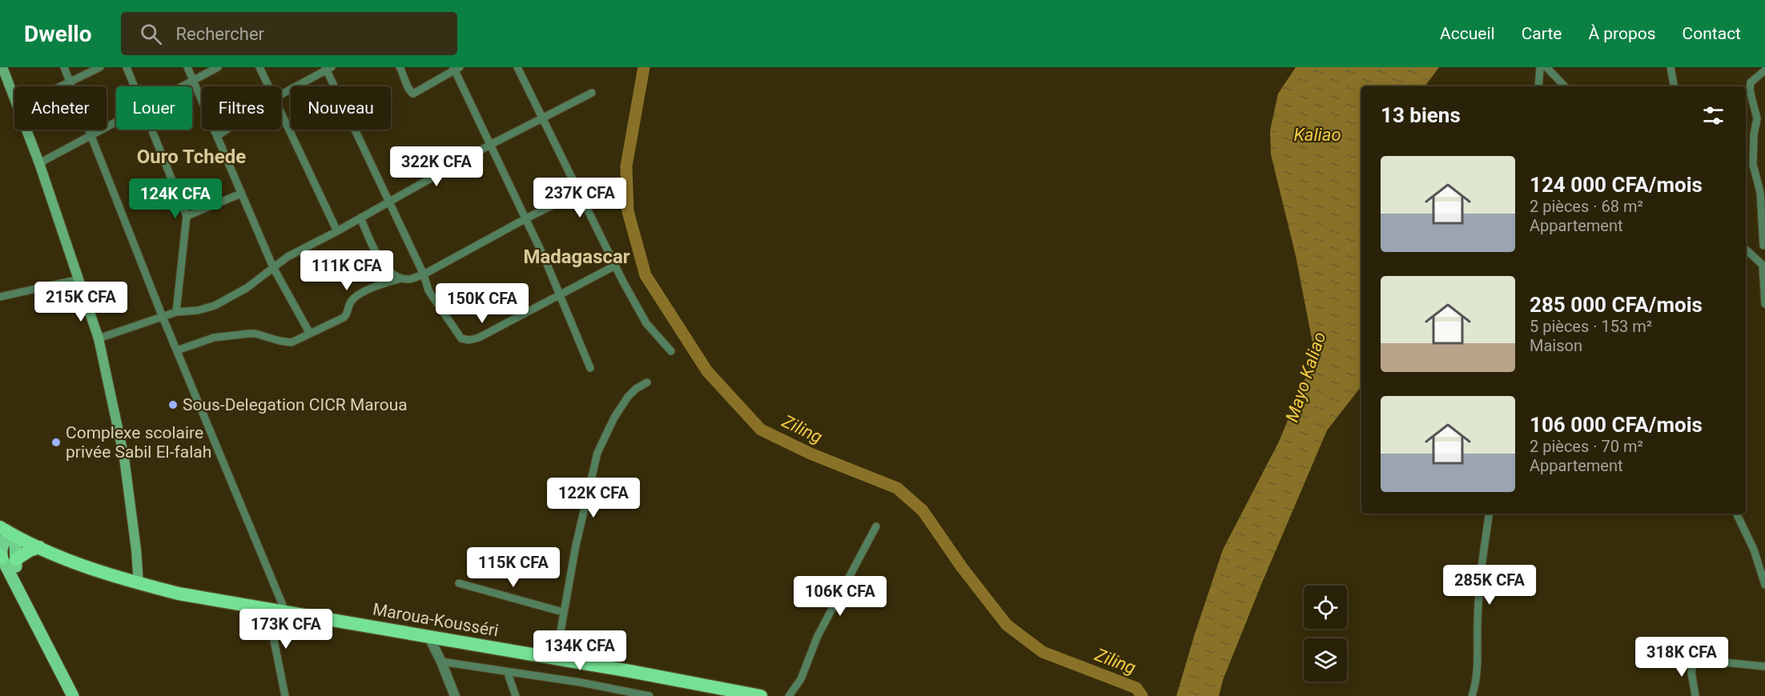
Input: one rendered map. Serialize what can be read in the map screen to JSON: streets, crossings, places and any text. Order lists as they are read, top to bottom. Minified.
{"streets":{"highway":["Maroua-Kousséri"]},"districts":["Ouro Tchede","Madagascar"],"water":["Kaliao","Mayo Kaliao","Ziling"],"places":["Sous-Delegation CICR Maroua","Complexe scolaire privée Sabil El-falah"],"page":{"header":"Dwello","search":"Rechercher","nav":["Accueil","Carte","À propos","Contact"],"chip":["Acheter","Louer","Filtres","Nouveau"],"heading":"13 biens","list":[{"name":"124 000 CFA/mois","note":"2 pièces · 68 m² · Appartement"},{"name":"285 000 CFA/mois","note":"5 pièces · 153 m² · Maison"},{"name":"106 000 CFA/mois","note":"2 pièces · 70 m² · Appartement"}],"price":["322K CFA","237K CFA","124K CFA","111K CFA","215K CFA","150K CFA","122K CFA","115K CFA","285K CFA","106K CFA","173K CFA","134K CFA","318K CFA"]}}
